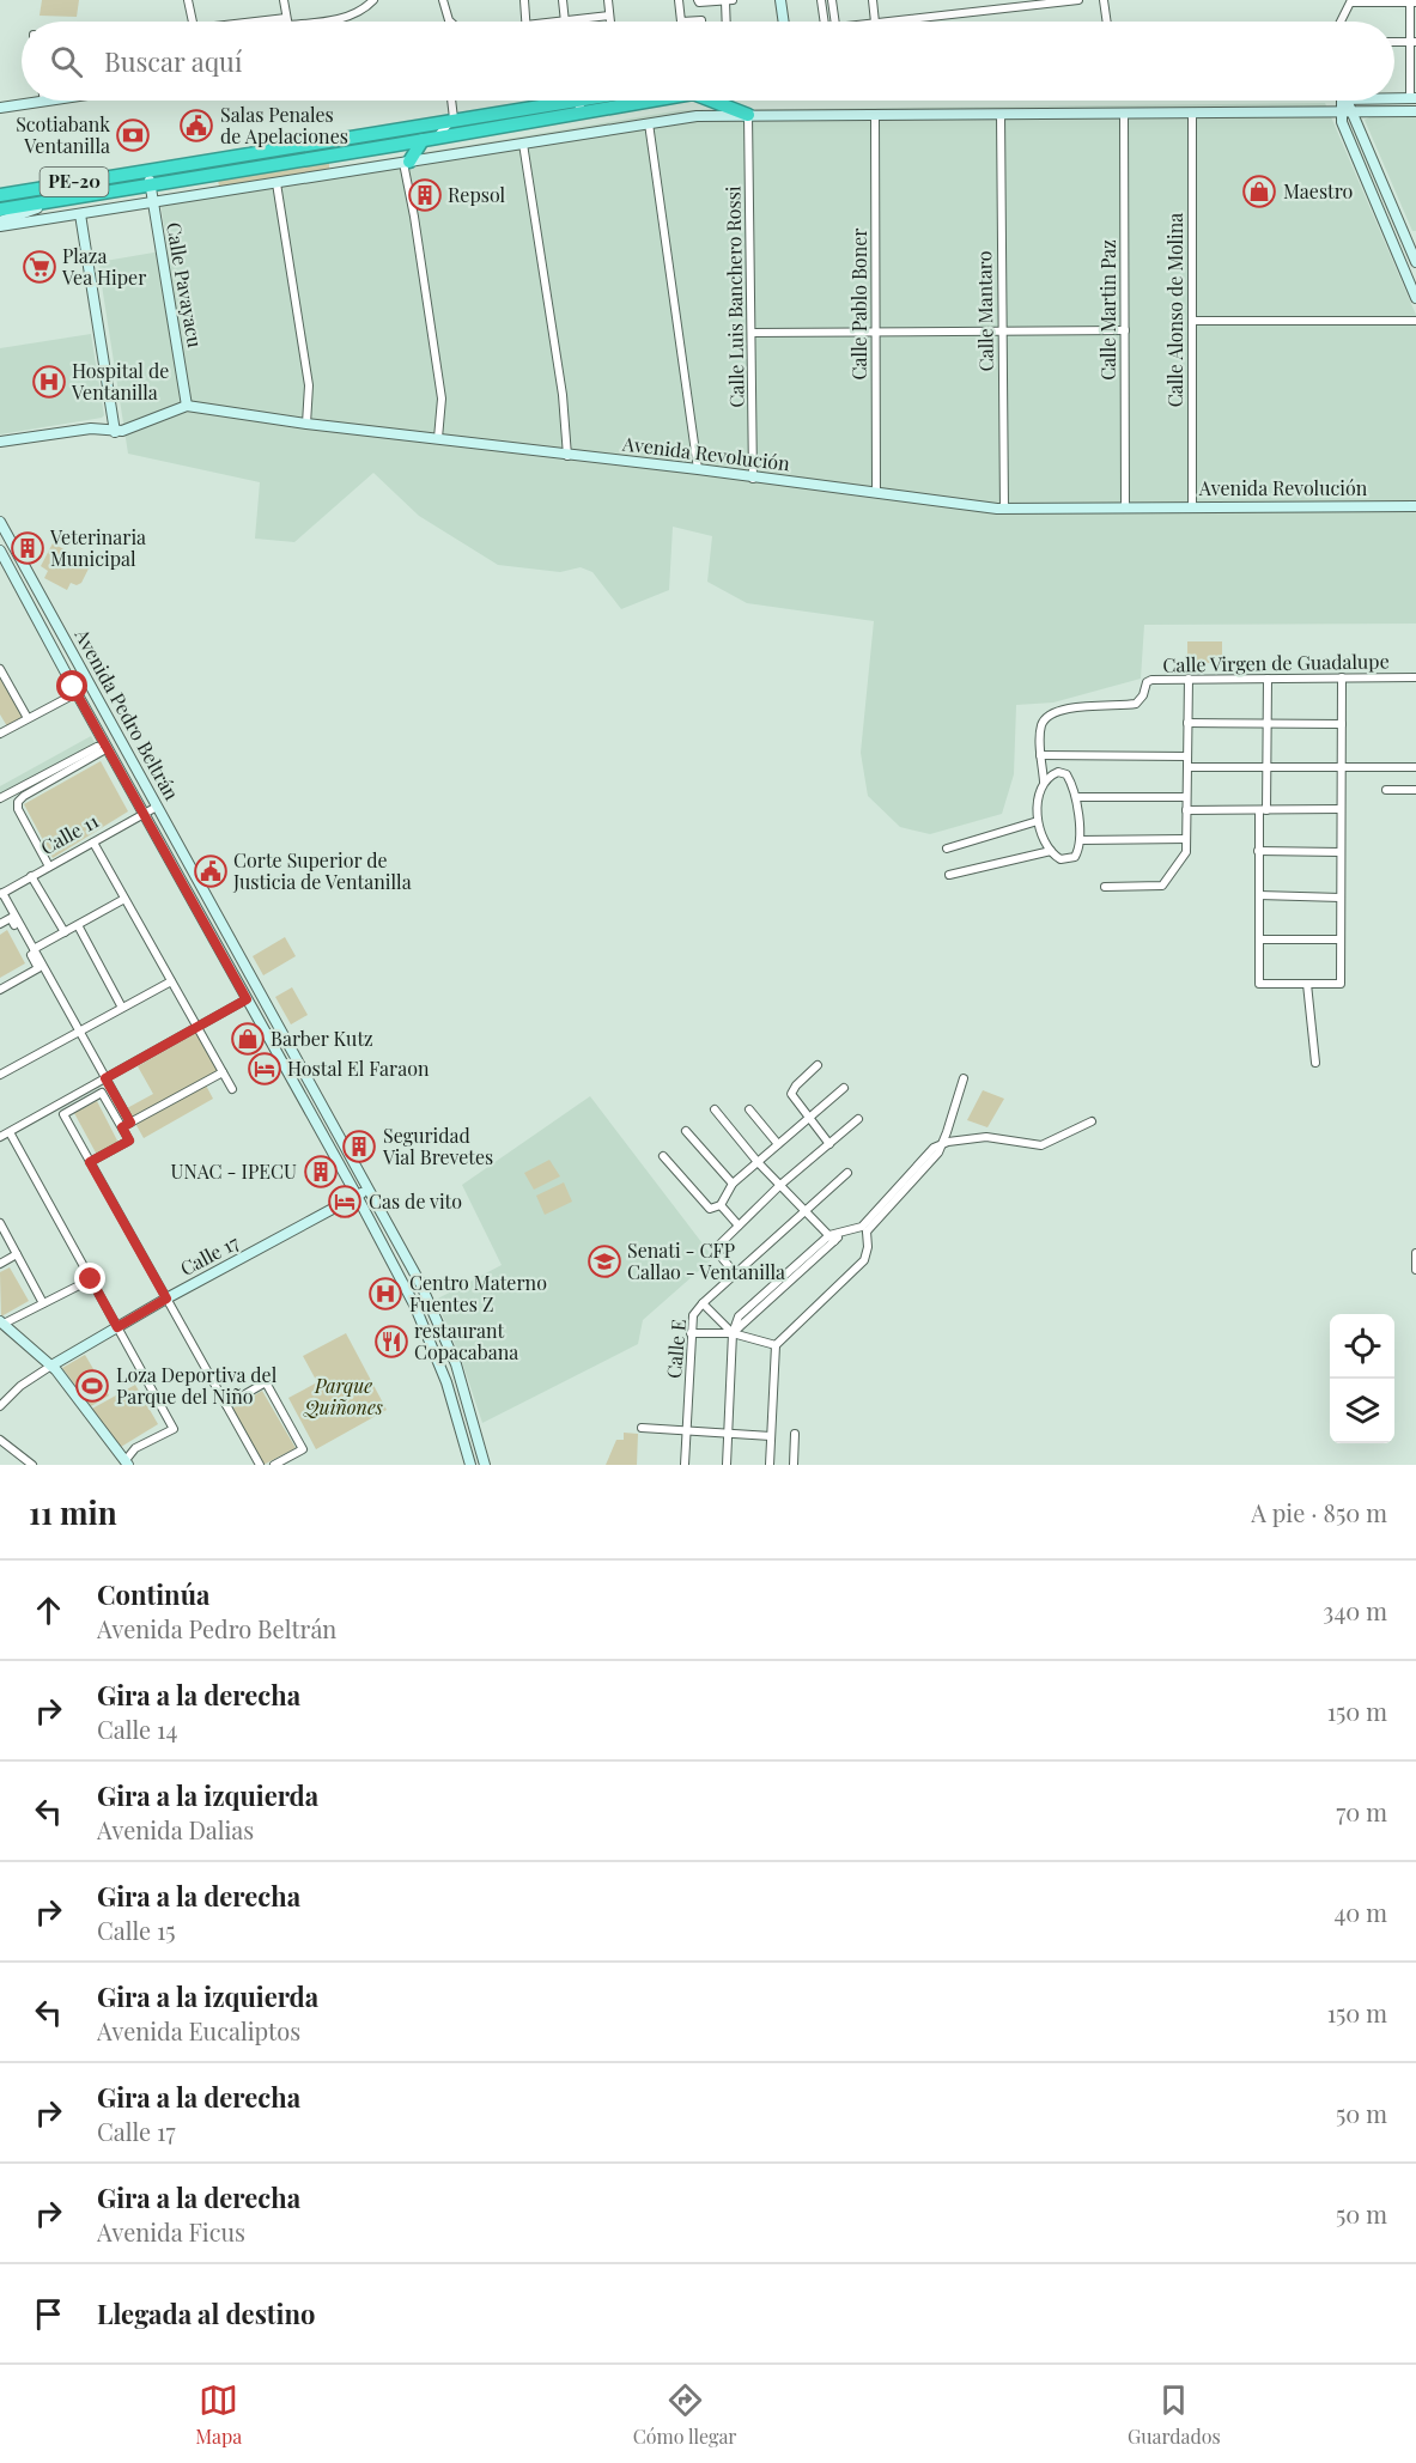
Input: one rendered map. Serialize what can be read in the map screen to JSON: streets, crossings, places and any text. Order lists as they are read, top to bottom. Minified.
{"streets":{"highway":["PE-20"],"street":["Calle Pavayacu","Calle Luis Banchero Rossi","Calle Pablo Boner","Calle Martin Paz","Calle Alonso de Molina","Calle Mantaro","Avenida Revolución","Calle Virgen de Guadalupe","Avenida Pedro Beltrán","Calle 11","Calle 17","Calle E"]},"crossings":[["PE-20","Calle Pavayacu"],["PE-20","Calle Luis Banchero Rossi"],["Calle Pavayacu","Avenida Revolución"],["Calle Luis Banchero Rossi","Avenida Revolución"],["Calle Pablo Boner","Avenida Revolución"],["Calle Martin Paz","Avenida Revolución"],["Calle Alonso de Molina","Avenida Revolución"],["Calle Mantaro","Avenida Revolución"],["Avenida Pedro Beltrán","Calle 11"],["Avenida Pedro Beltrán","Calle 17"]],"parks":["Parque Quiñones"],"places":{"public building":["Salas Penales de Apelaciones","Corte Superior de Justicia de Ventanilla"],"bank":["Scotiabank Ventanilla"],"shop":["Maestro","Barber Kutz"],"building":["Repsol","Veterinaria Municipal","Seguridad Vial Brevetes","UNAC - IPECU"],"supermarket":["Plaza Vea Hiper"],"hospital":["Hospital de Ventanilla","Centro Materno Fuentes Z"],"hotel":["Hostal El Faraon","Cas de vito"],"school or university":["Senati - CFP Callao - Ventanilla"],"restaurant":["restaurant Copacabana"],"sports":["Loza Deportiva del Parque del Niño"]},"page":{"search":"Buscar aquí","heading":["11 min","A pie · 850 m"],"list":[["Continúa","Avenida Pedro Beltrán","340 m"],["Gira a la derecha","Calle 14","150 m"],["Gira a la izquierda","Avenida Dalias","70 m"],["Gira a la derecha","Calle 15","40 m"],["Gira a la izquierda","Avenida Eucaliptos","150 m"],["Gira a la derecha","Calle 17","50 m"],["Gira a la derecha","Avenida Ficus","50 m"],"Llegada al destino"],"nav":["Mapa","Cómo llegar","Guardados"]}}
